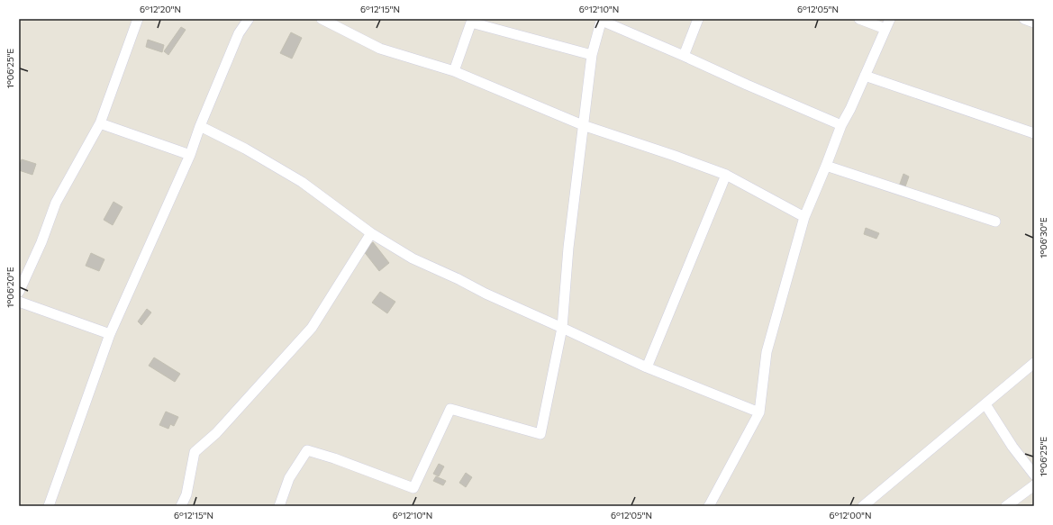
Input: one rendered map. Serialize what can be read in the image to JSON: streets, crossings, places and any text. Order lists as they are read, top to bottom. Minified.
{"coordinates":["6°12'20\"N","6°12'15\"N","6°12'10\"N","6°12'05\"N","1°06'25\"E","1°06'30\"E","1°06'20\"E","6°12'00\"N"]}
